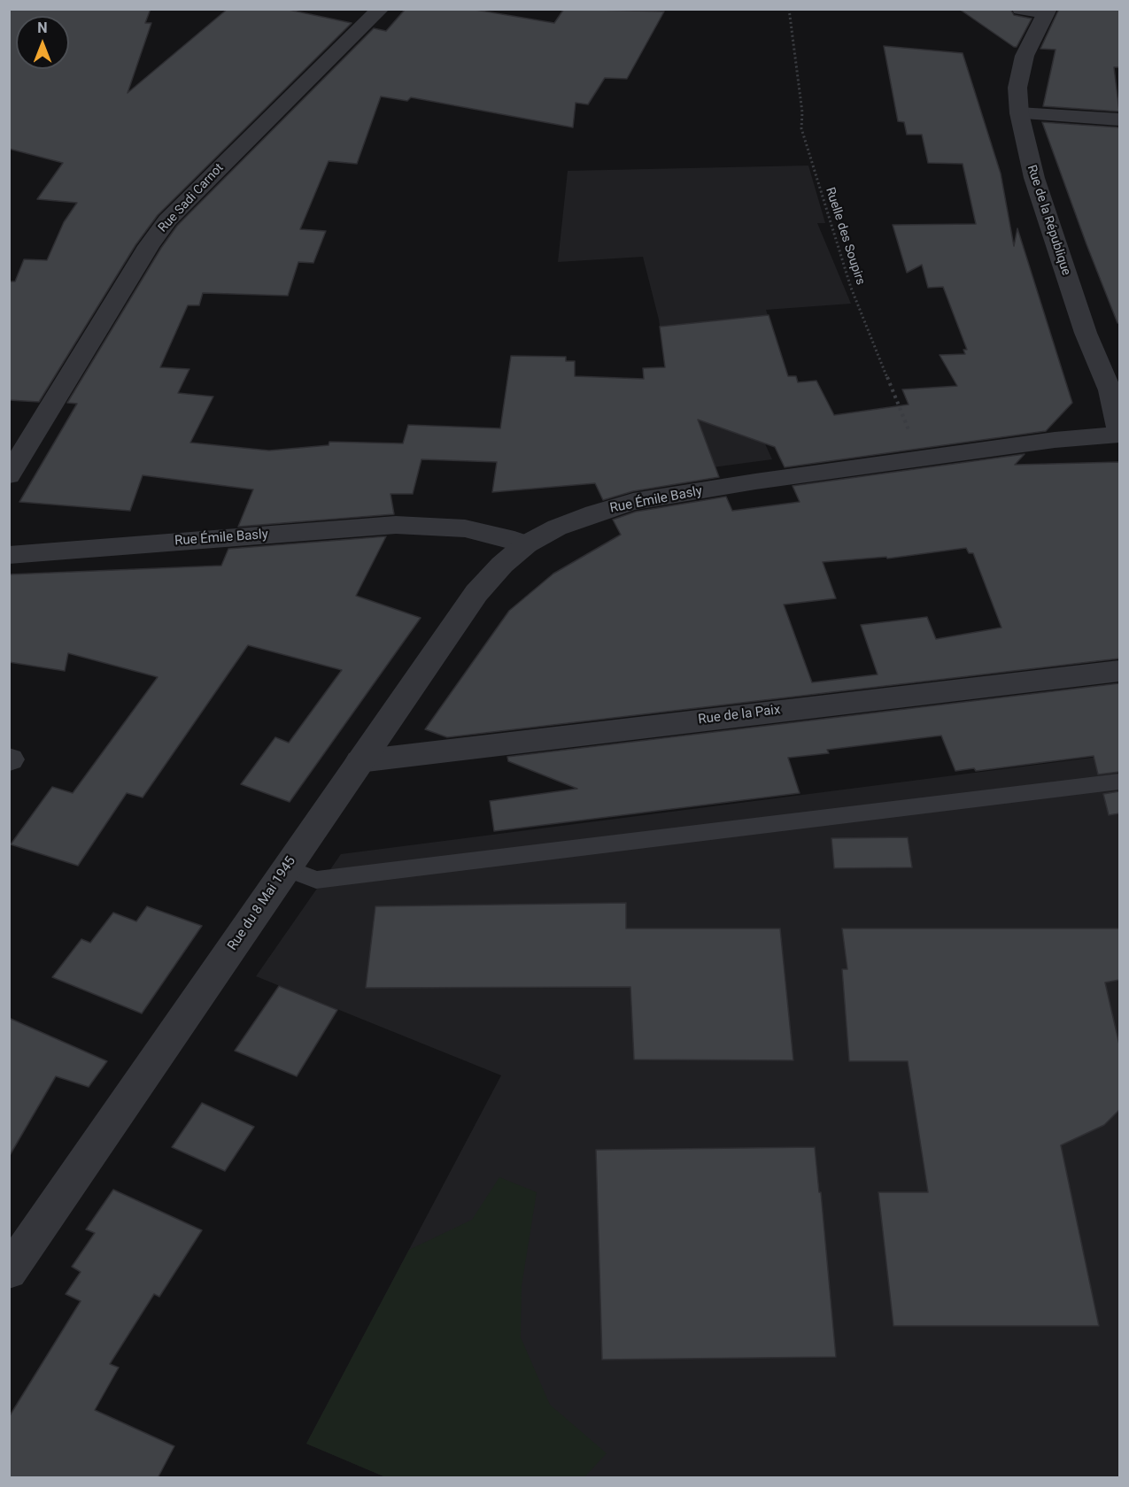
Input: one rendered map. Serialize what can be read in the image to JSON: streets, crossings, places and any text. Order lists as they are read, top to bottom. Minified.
{"streets":{"street":["Rue Sadi Carnot","Rue de la République","Rue Émile Basly","Rue de la Paix","Rue du 8 Mai 1945"],"path":["Ruelle des Soupirs"]},"crossings":[["Rue de la République","Rue Émile Basly"],["Ruelle des Soupirs","Rue Émile Basly"],["Rue Émile Basly","Rue du 8 Mai 1945"],["Rue de la Paix","Rue du 8 Mai 1945"]],"north":"top"}
